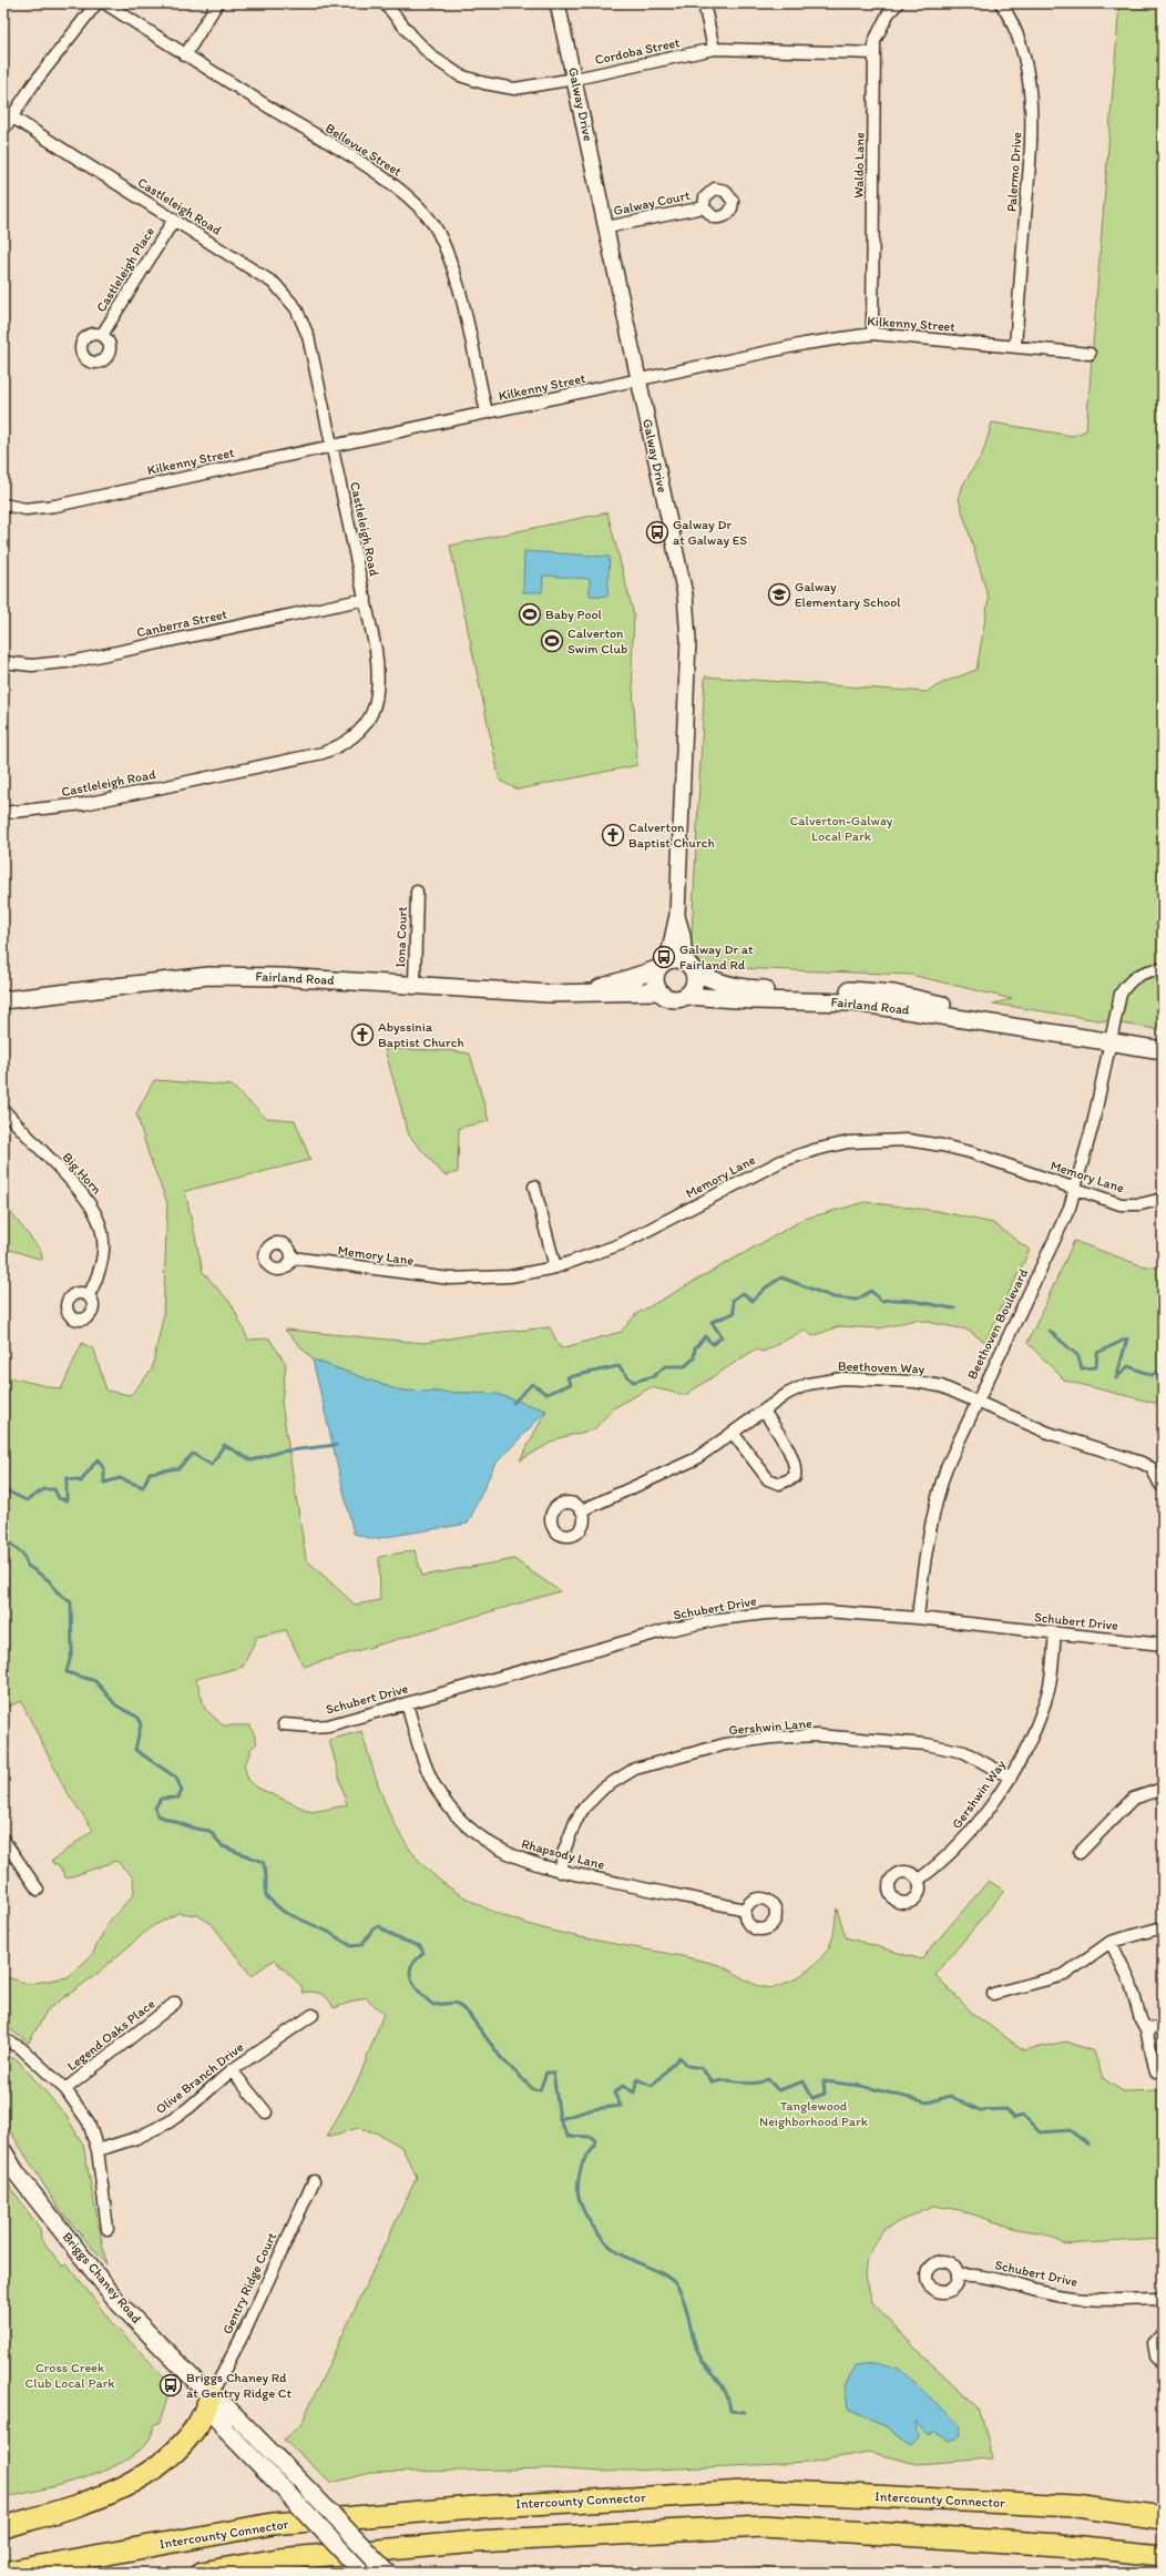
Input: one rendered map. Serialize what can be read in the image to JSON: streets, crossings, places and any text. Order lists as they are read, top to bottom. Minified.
{"streets":{"highway":["Intercounty Connector"],"main road":["Fairland Road","Briggs Chaney Road"],"street":["Cordoba Street","Galway Drive","Bellevue Street","Waldo Lane","Palermo Drive","Galway Court","Castleleigh Road","Castleleigh Place","Kilkenny Street","Canberra Street","Iona Court","Big Horn","Memory Lane","Beethoven Boulevard","Beethoven Way","Schubert Drive","Gershwin Lane","Gershwin Way","Rhapsody Lane","Legend Oaks Place","Olive Branch Drive","Gentry Ridge Court"]},"crossings":[["Cordoba Street","Galway Drive"],["Cordoba Street","Waldo Lane"],["Galway Drive","Galway Court"],["Galway Drive","Kilkenny Street"],["Galway Drive","Fairland Road"],["Bellevue Street","Kilkenny Street"],["Waldo Lane","Kilkenny Street"],["Palermo Drive","Kilkenny Street"],["Castleleigh Road","Castleleigh Place"],["Castleleigh Road","Kilkenny Street"],["Castleleigh Road","Canberra Street"],["Iona Court","Fairland Road"],["Fairland Road","Beethoven Boulevard"],["Memory Lane","Beethoven Boulevard"],["Beethoven Boulevard","Beethoven Way"],["Beethoven Boulevard","Schubert Drive"],["Schubert Drive","Gershwin Way"],["Schubert Drive","Rhapsody Lane"],["Gershwin Lane","Gershwin Way"],["Gershwin Lane","Rhapsody Lane"],["Briggs Chaney Road","Gentry Ridge Court"]],"parks":["Calverton-Galway Local Park","Tanglewood Neighborhood Park","Cross Creek Club Local Park"],"places":{"bus stop":["Galway Dr at Galway ES","Galway Dr at Fairland Rd","Briggs Chaney Rd at Gentry Ridge Ct"],"school or university":["Galway Elementary School"],"sports":["Baby Pool","Calverton Swim Club"],"church":["Calverton Baptist Church","Abyssinia Baptist Church"]}}
